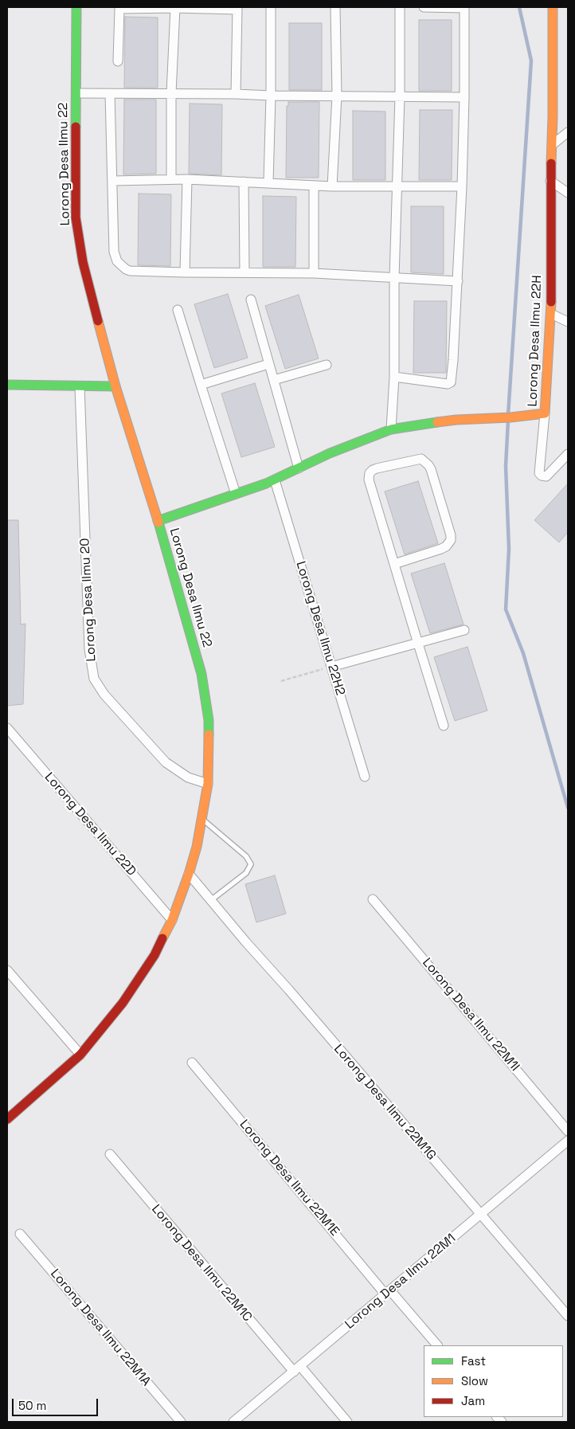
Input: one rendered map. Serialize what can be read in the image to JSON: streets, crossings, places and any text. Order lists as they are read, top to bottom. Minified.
{"streets":{"street":["Lorong Desa Ilmu 22","Lorong Desa Ilmu 22H","Lorong Desa Ilmu 20","Lorong Desa Ilmu 22H2","Lorong Desa Ilmu 22D","Lorong Desa Ilmu 22M1I","Lorong Desa Ilmu 22M1G","Lorong Desa Ilmu 22M1E","Lorong Desa Ilmu 22M1C","Lorong Desa Ilmu 22M1","Lorong Desa Ilmu 22M1A"]},"crossings":[["Lorong Desa Ilmu 22","Lorong Desa Ilmu 22H"],["Lorong Desa Ilmu 22","Lorong Desa Ilmu 20"],["Lorong Desa Ilmu 22","Lorong Desa Ilmu 22D"],["Lorong Desa Ilmu 22","Lorong Desa Ilmu 22M1G"],["Lorong Desa Ilmu 22H","Lorong Desa Ilmu 22H2"],["Lorong Desa Ilmu 22M1G","Lorong Desa Ilmu 22M1"],["Lorong Desa Ilmu 22M1E","Lorong Desa Ilmu 22M1"],["Lorong Desa Ilmu 22M1C","Lorong Desa Ilmu 22M1"]],"legend":["Fast","Slow","Jam"],"scale_bar":"50 m"}
